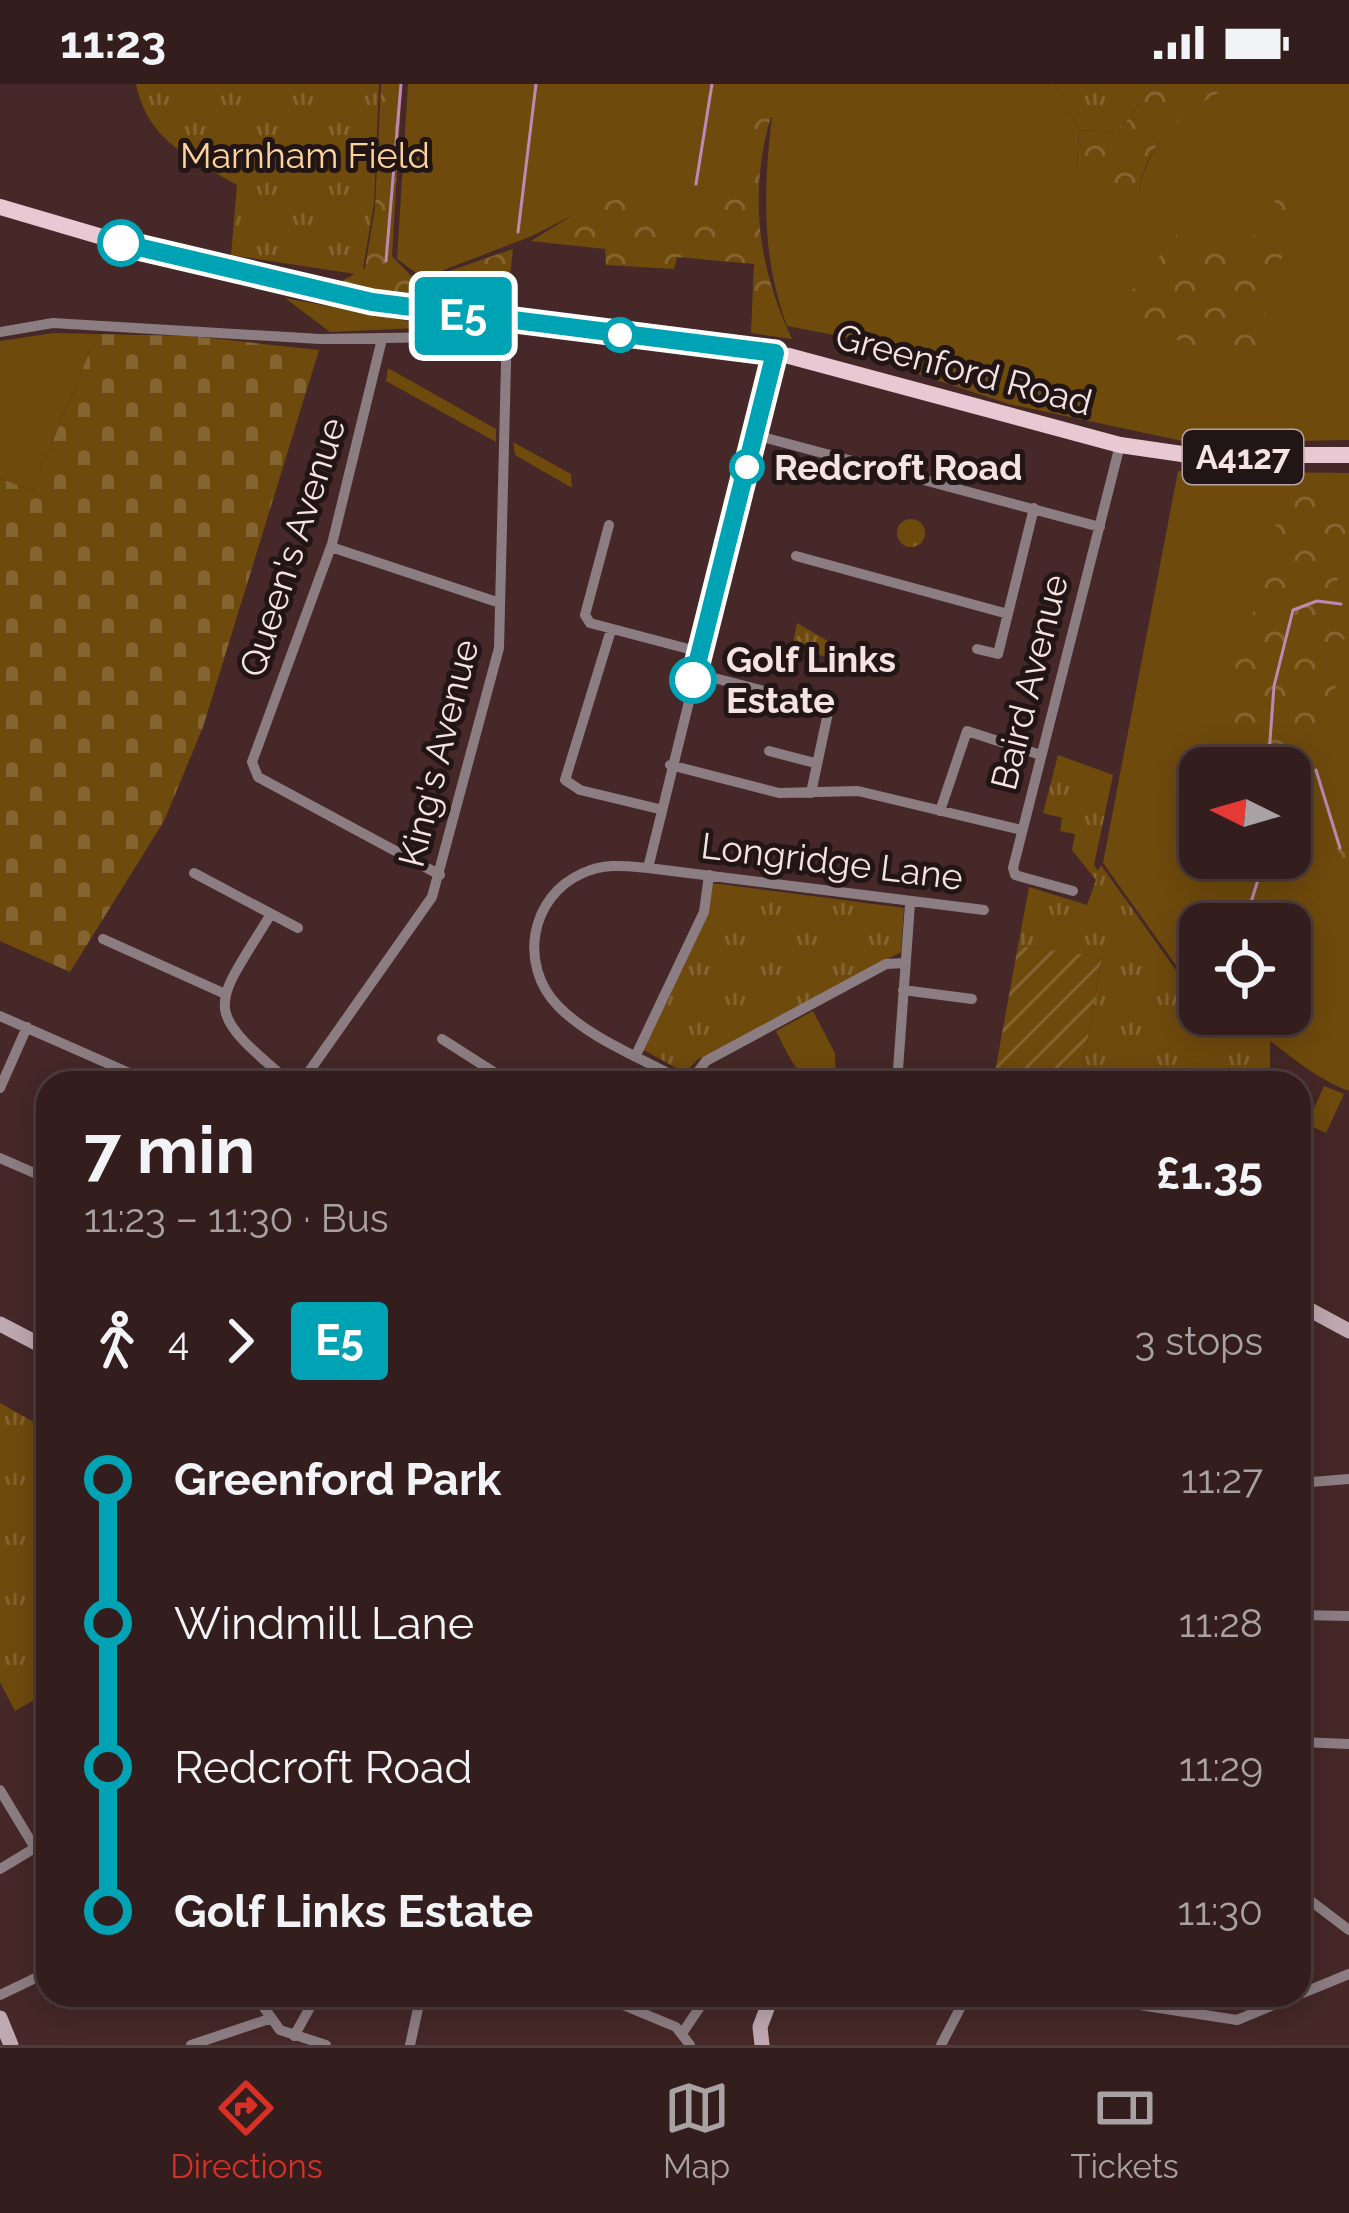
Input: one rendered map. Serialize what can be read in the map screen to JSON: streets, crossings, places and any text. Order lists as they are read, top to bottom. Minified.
{"streets":{"main road":["Greenford Road","A4127"],"street":["Queen's Avenue","Baird Avenue","King's Avenue","Longridge Lane"]},"crossings":[["Greenford Road","Baird Avenue"],["Greenford Road","King's Avenue"],["Queen's Avenue","King's Avenue"]],"parks":["Marnham Field"],"places":["Redcroft Road","Golf Links Estate"],"lines":["bus line E5"],"north":"left","page":{"status":"11:23","on_map":"E5","heading":["7 min","11:23 – 11:30 · Bus","£1.35"],"legs":["4","E5","3 stops"],"list":[{"name":"Greenford Park","value":"11:27"},{"name":"Windmill Lane","value":"11:28"},{"name":"Redcroft Road","value":"11:29"},{"name":"Golf Links Estate","value":"11:30"}],"tabs":["Directions","Map","Tickets"]}}
